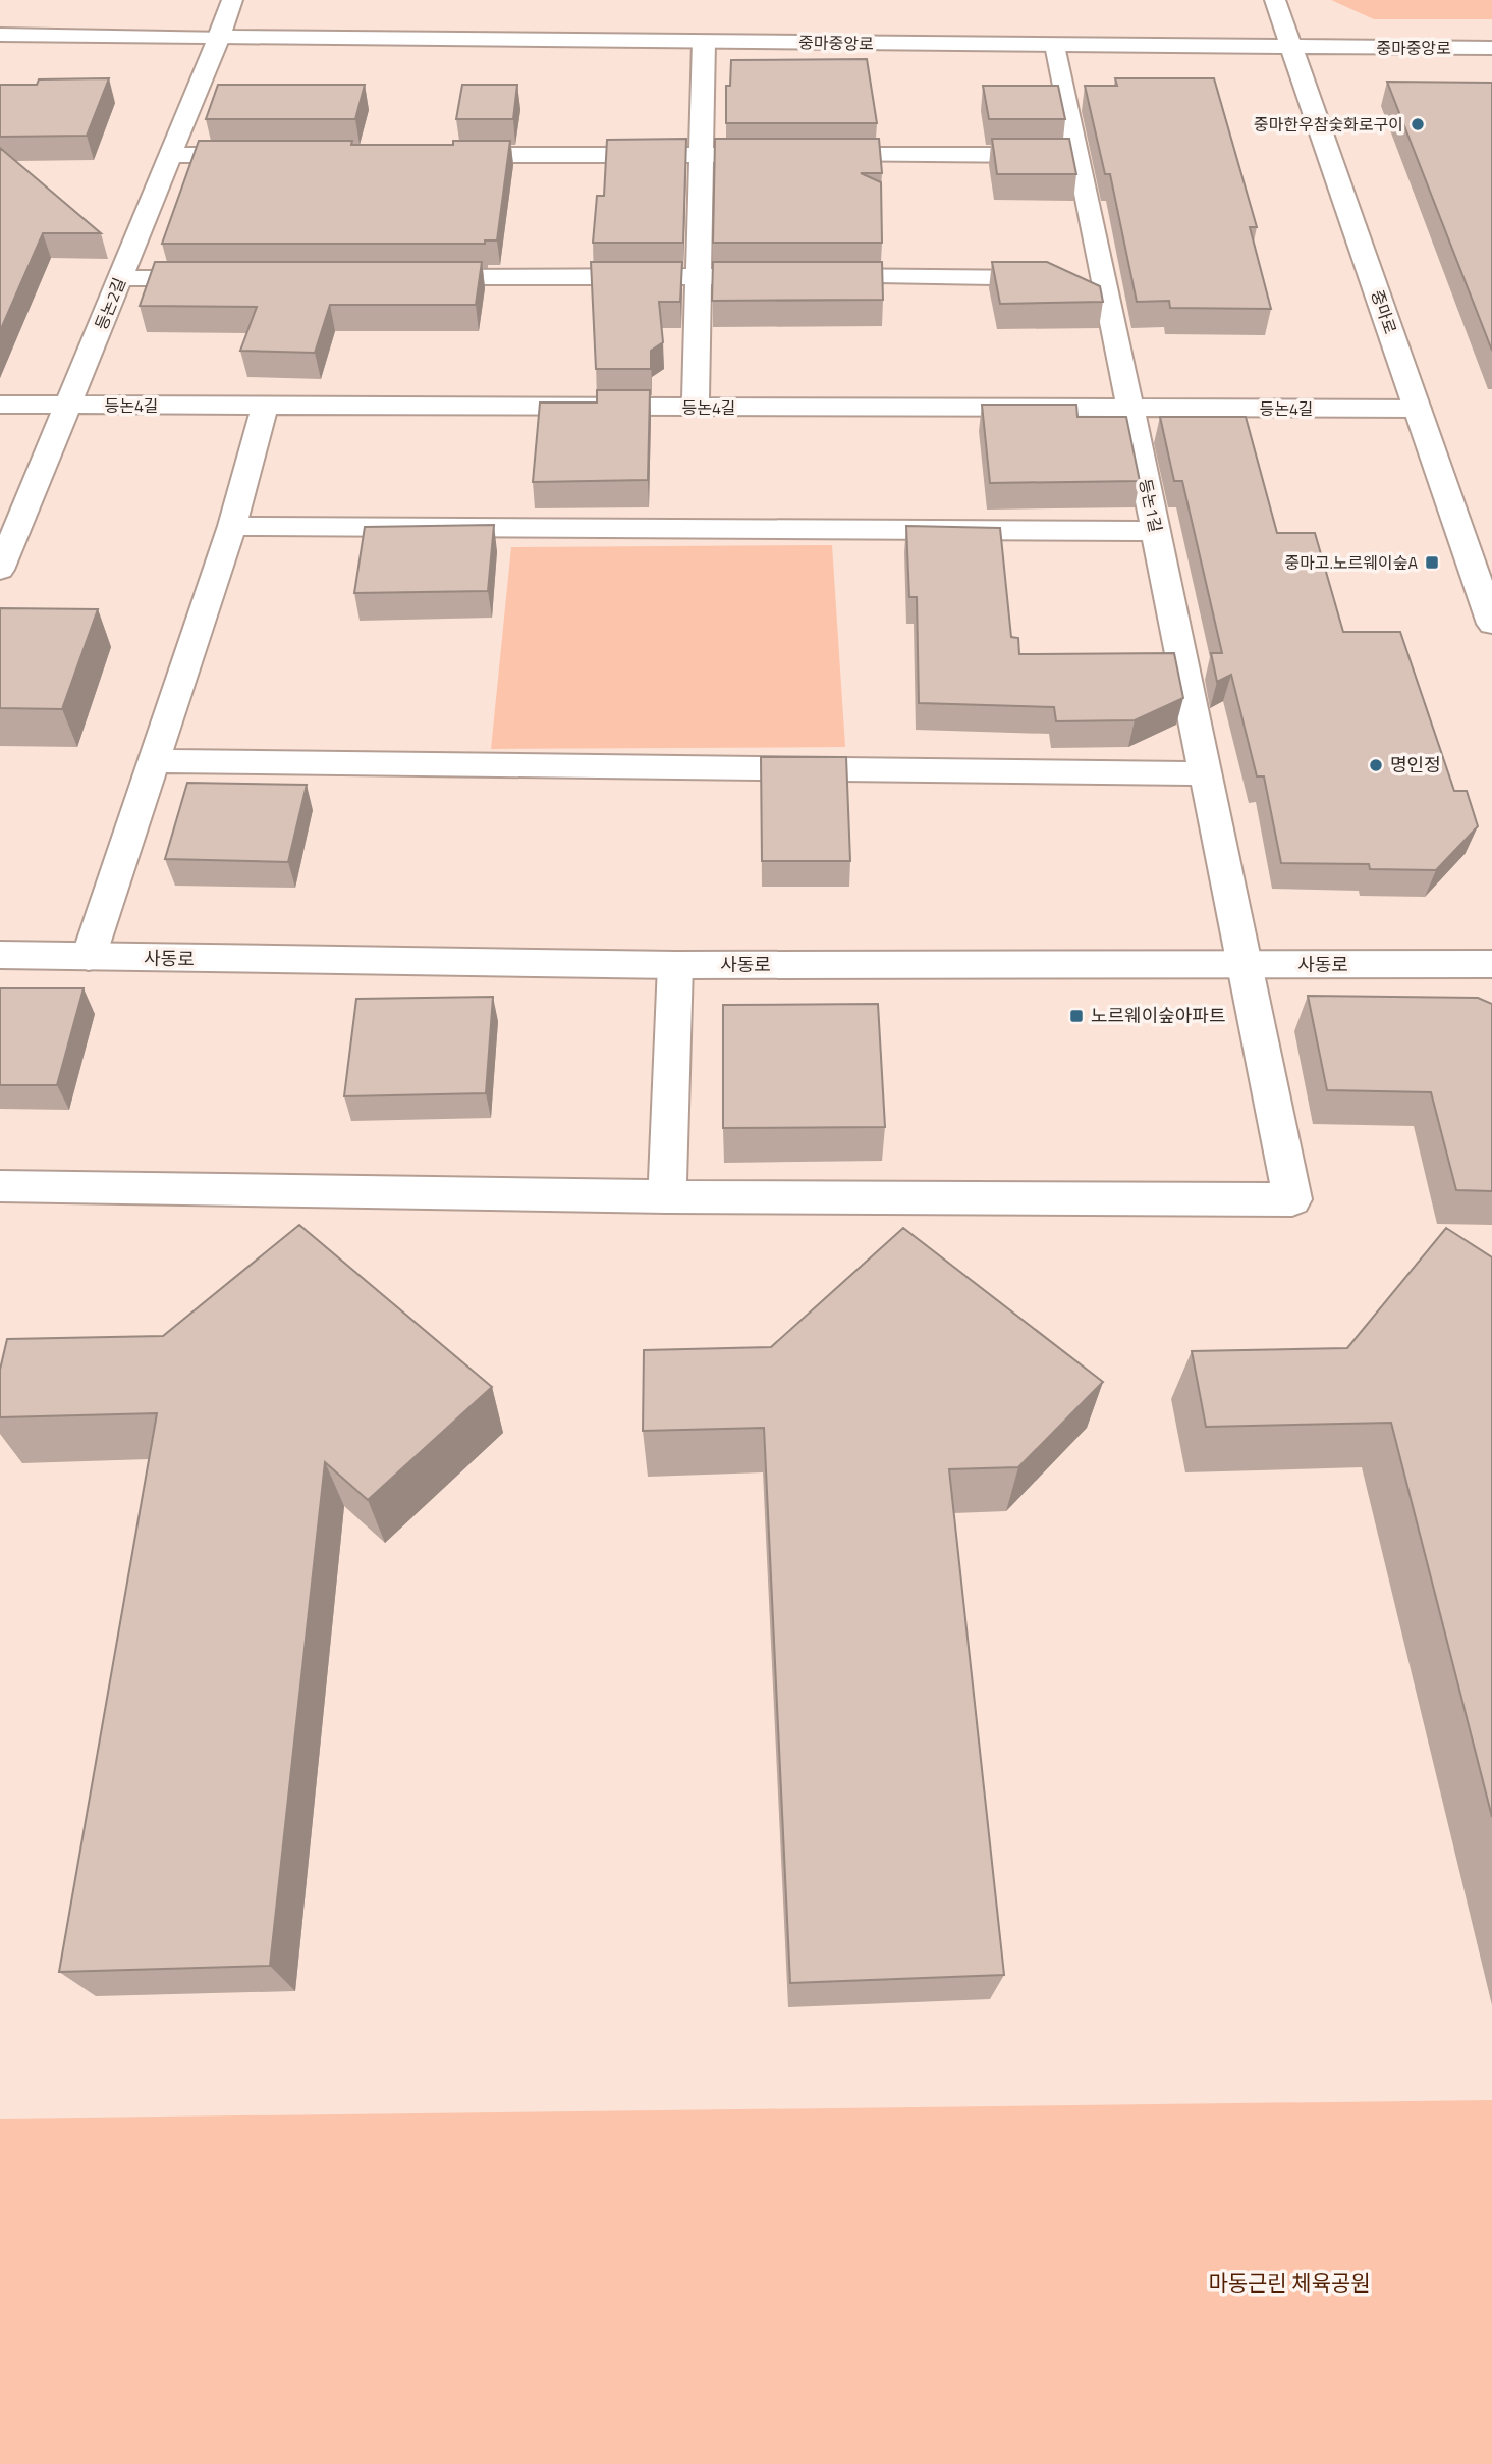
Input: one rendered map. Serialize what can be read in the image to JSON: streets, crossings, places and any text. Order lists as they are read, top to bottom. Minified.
{"streets":{"street":["중마중앙로","등논2길","중마로","등논4길","등논1길","사동로"]},"crossings":[["중마중앙로","등논2길"],["중마중앙로","중마로"],["중마중앙로","등논1길"],["등논2길","등논4길"],["중마로","등논4길"],["등논4길","등논1길"],["등논1길","사동로"]],"parks":["마동근린 체육공원"],"places":{"other":["중마한우참숯화로구이","명인정"],"transit":["중마고.노르웨이숲A","노르웨이숲아파트"]}}
